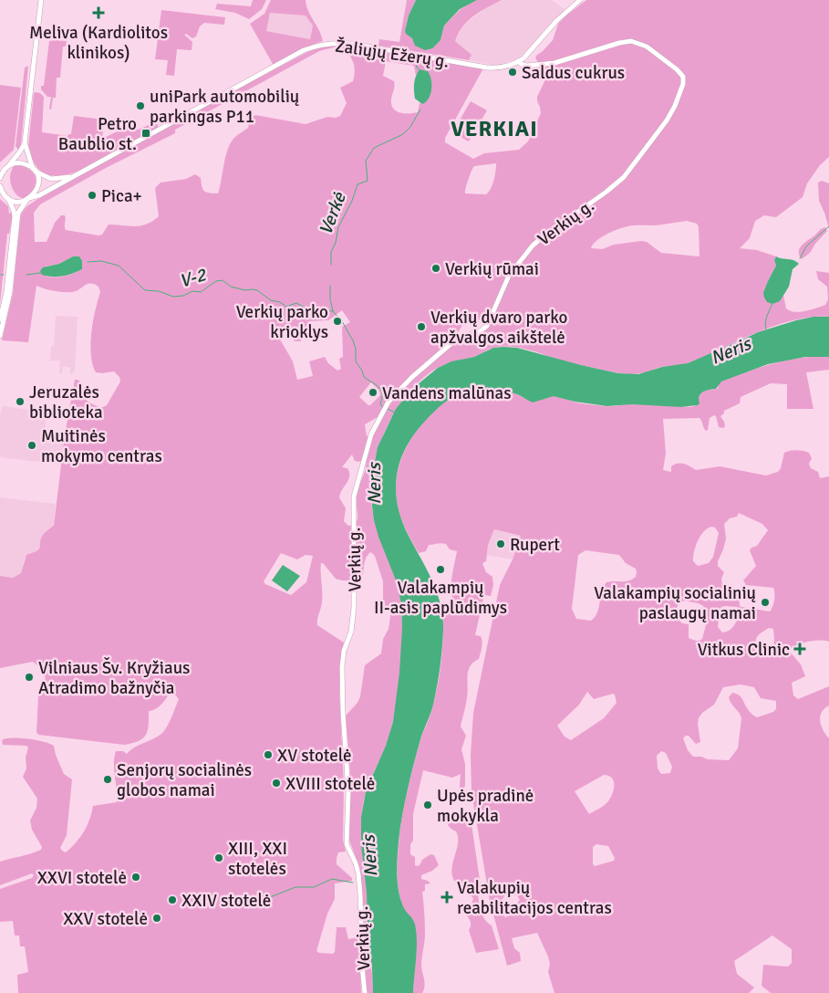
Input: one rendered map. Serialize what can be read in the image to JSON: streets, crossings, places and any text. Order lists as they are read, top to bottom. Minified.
{"streets":{"main road":["Žaliųjų Ežerų g.","Verkių g."]},"crossings":[["Žaliųjų Ežerų g.","Verkių g."]],"districts":["VERKIAI"],"water":["Verkė","V-2","Neris"],"places":{"health":["Meliva (Kardiolitos klinikos)","Vitkus Clinic","Valakupių reabilitacijos centras"],"other":["Saldus cukrus","uniPark automobilių parkingas P11","Pica+","Verkių rūmai","Verkių parko krioklys","Verkių dvaro parko apžvalgos aikštelė","Vandens malūnas","Jeruzalės biblioteka","Muitinės mokymo centras","Rupert","Valakampių II-asis paplūdimys","Valakampių socialinių paslaugų namai","Vilniaus Šv. Kryžiaus Atradimo bažnyčia","XV stotelė","Senjorų socialinės globos namai","XVIII stotelė","Upės pradinė mokykla","XIII, XXI stotelės","XXVI stotelė","XXIV stotelė","XXV stotelė"],"transit":["Petro Baublio st."]}}
